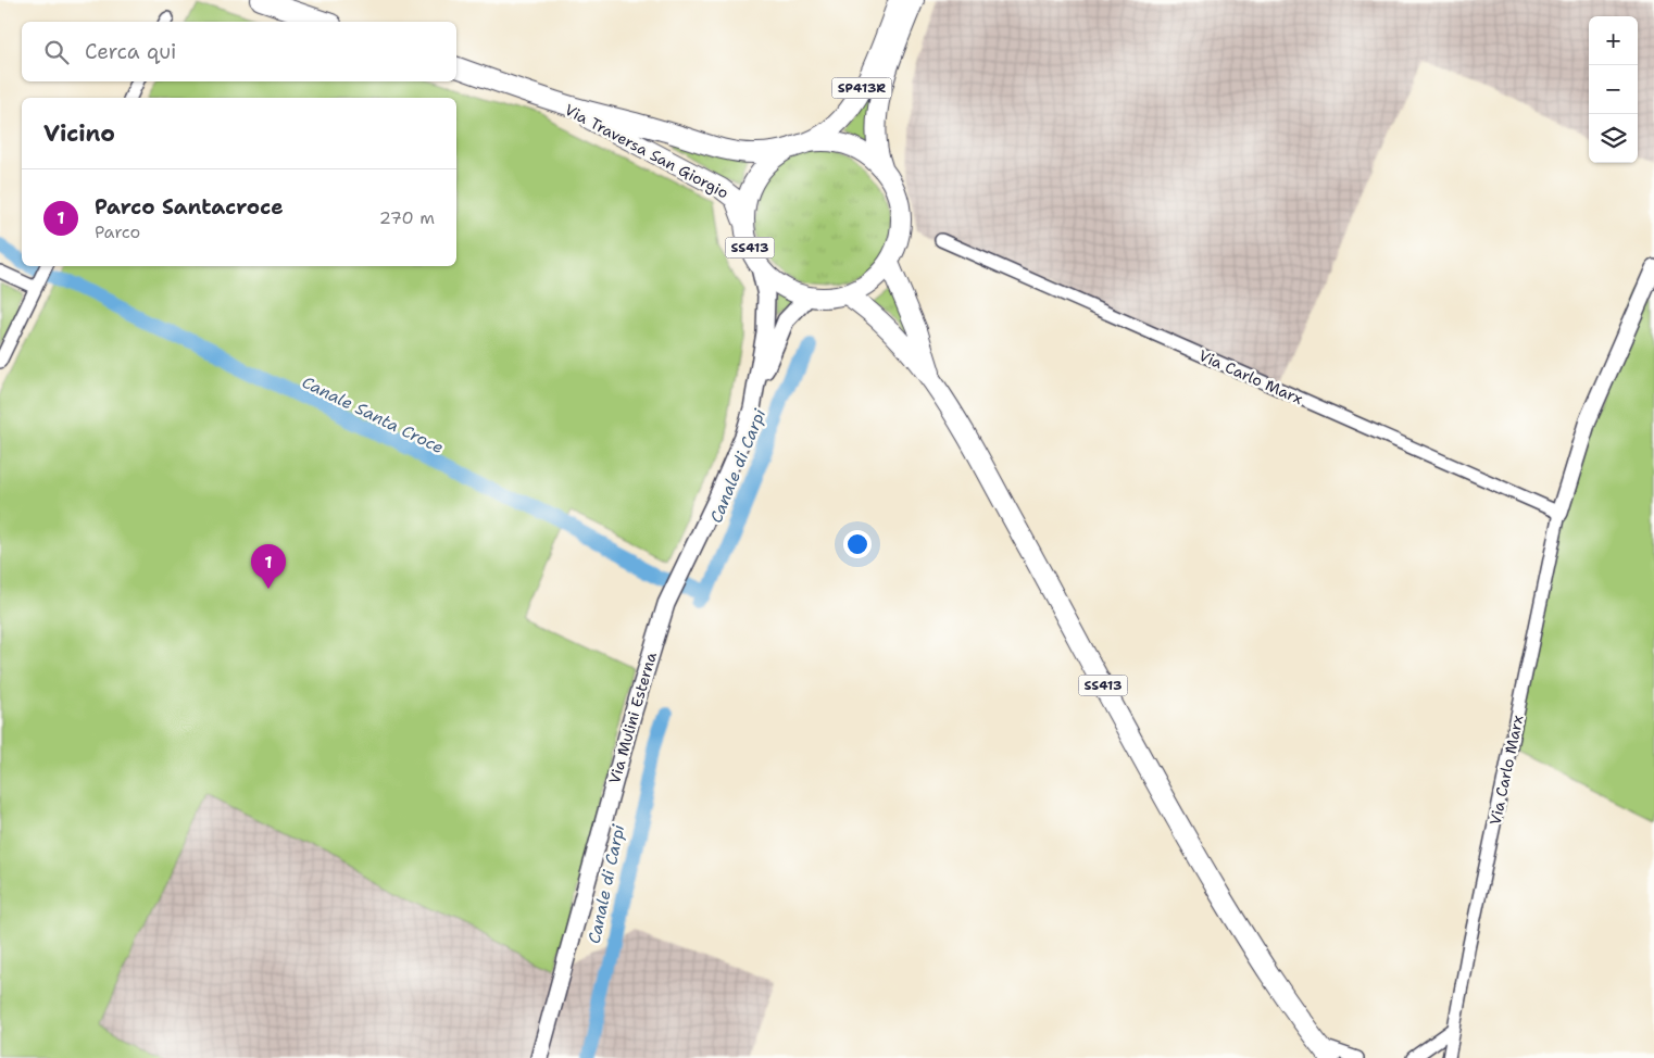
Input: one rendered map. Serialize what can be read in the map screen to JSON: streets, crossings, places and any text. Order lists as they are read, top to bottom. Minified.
{"streets":{"main road":["SP413R","Via Traversa San Giorgio","SS413","Via Carlo Marx","Via Mulini Esterna"]},"crossings":[["SP413R","Via Traversa San Giorgio"],["SP413R","SS413"],["SP413R","Via Mulini Esterna"],["Via Traversa San Giorgio","SS413"],["Via Traversa San Giorgio","Via Mulini Esterna"],["SS413","Via Mulini Esterna"]],"water":["Canale Santa Croce","Canale di Carpi"],"page":{"map_buttons":["+","−"],"search":"Cerca qui","heading":"Vicino","list":[{"mark":"1","name":"Parco Santacroce","note":"Parco","value":"270 m"}],"pins":"1"}}
